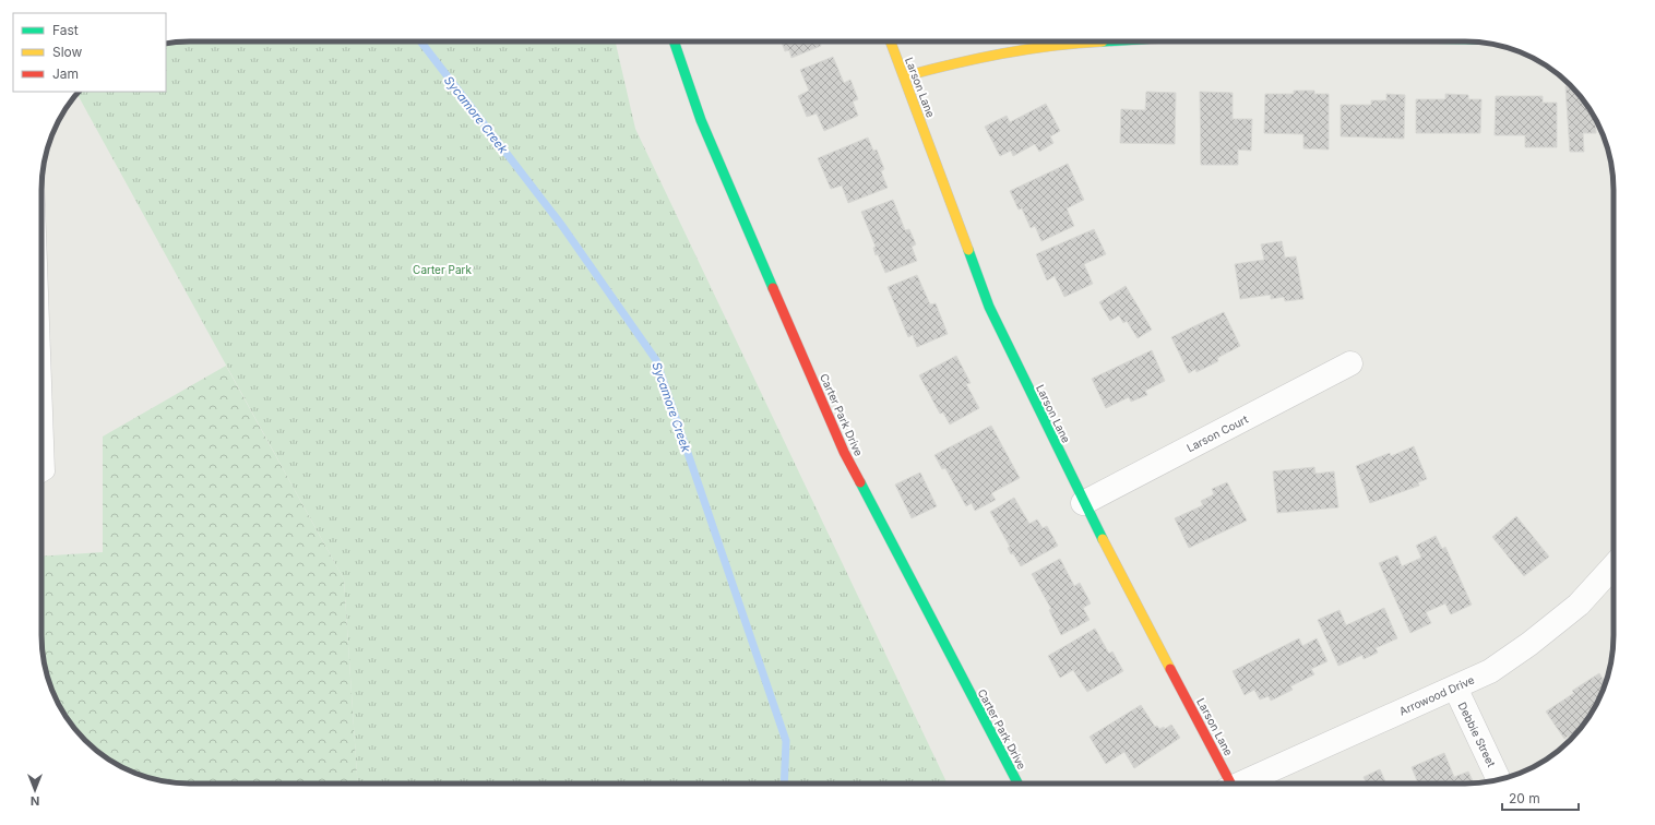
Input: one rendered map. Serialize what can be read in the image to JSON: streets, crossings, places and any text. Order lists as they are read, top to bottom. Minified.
{"streets":{"street":["Larson Lane","Carter Park Drive","Larson Court","Arrowood Drive","Debbie Street"]},"crossings":[["Larson Lane","Larson Court"],["Arrowood Drive","Debbie Street"]],"water":["Sycamore Creek"],"parks":["Carter Park"],"legend":["Fast","Slow","Jam"],"scale_bar":"20 m","north":"bottom"}
